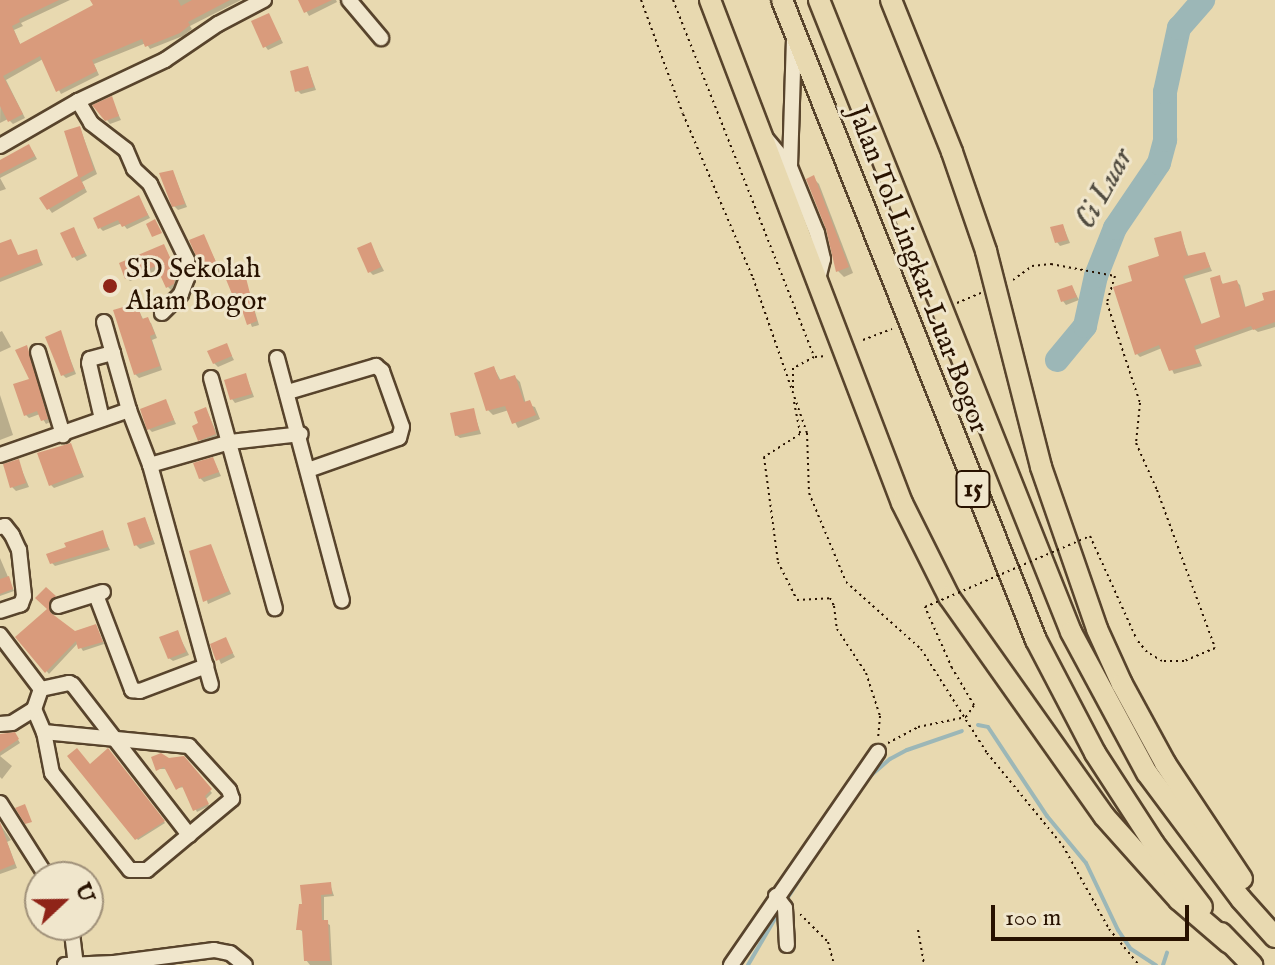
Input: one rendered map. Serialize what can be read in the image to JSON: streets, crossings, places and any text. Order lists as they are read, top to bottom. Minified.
{"streets":{"highway":["Jalan Tol Lingkar Luar Bogor","15"]},"water":["Ci Luar"],"places":["SD Sekolah Alam Bogor"],"scale_bar":"100 m","north":"right"}
